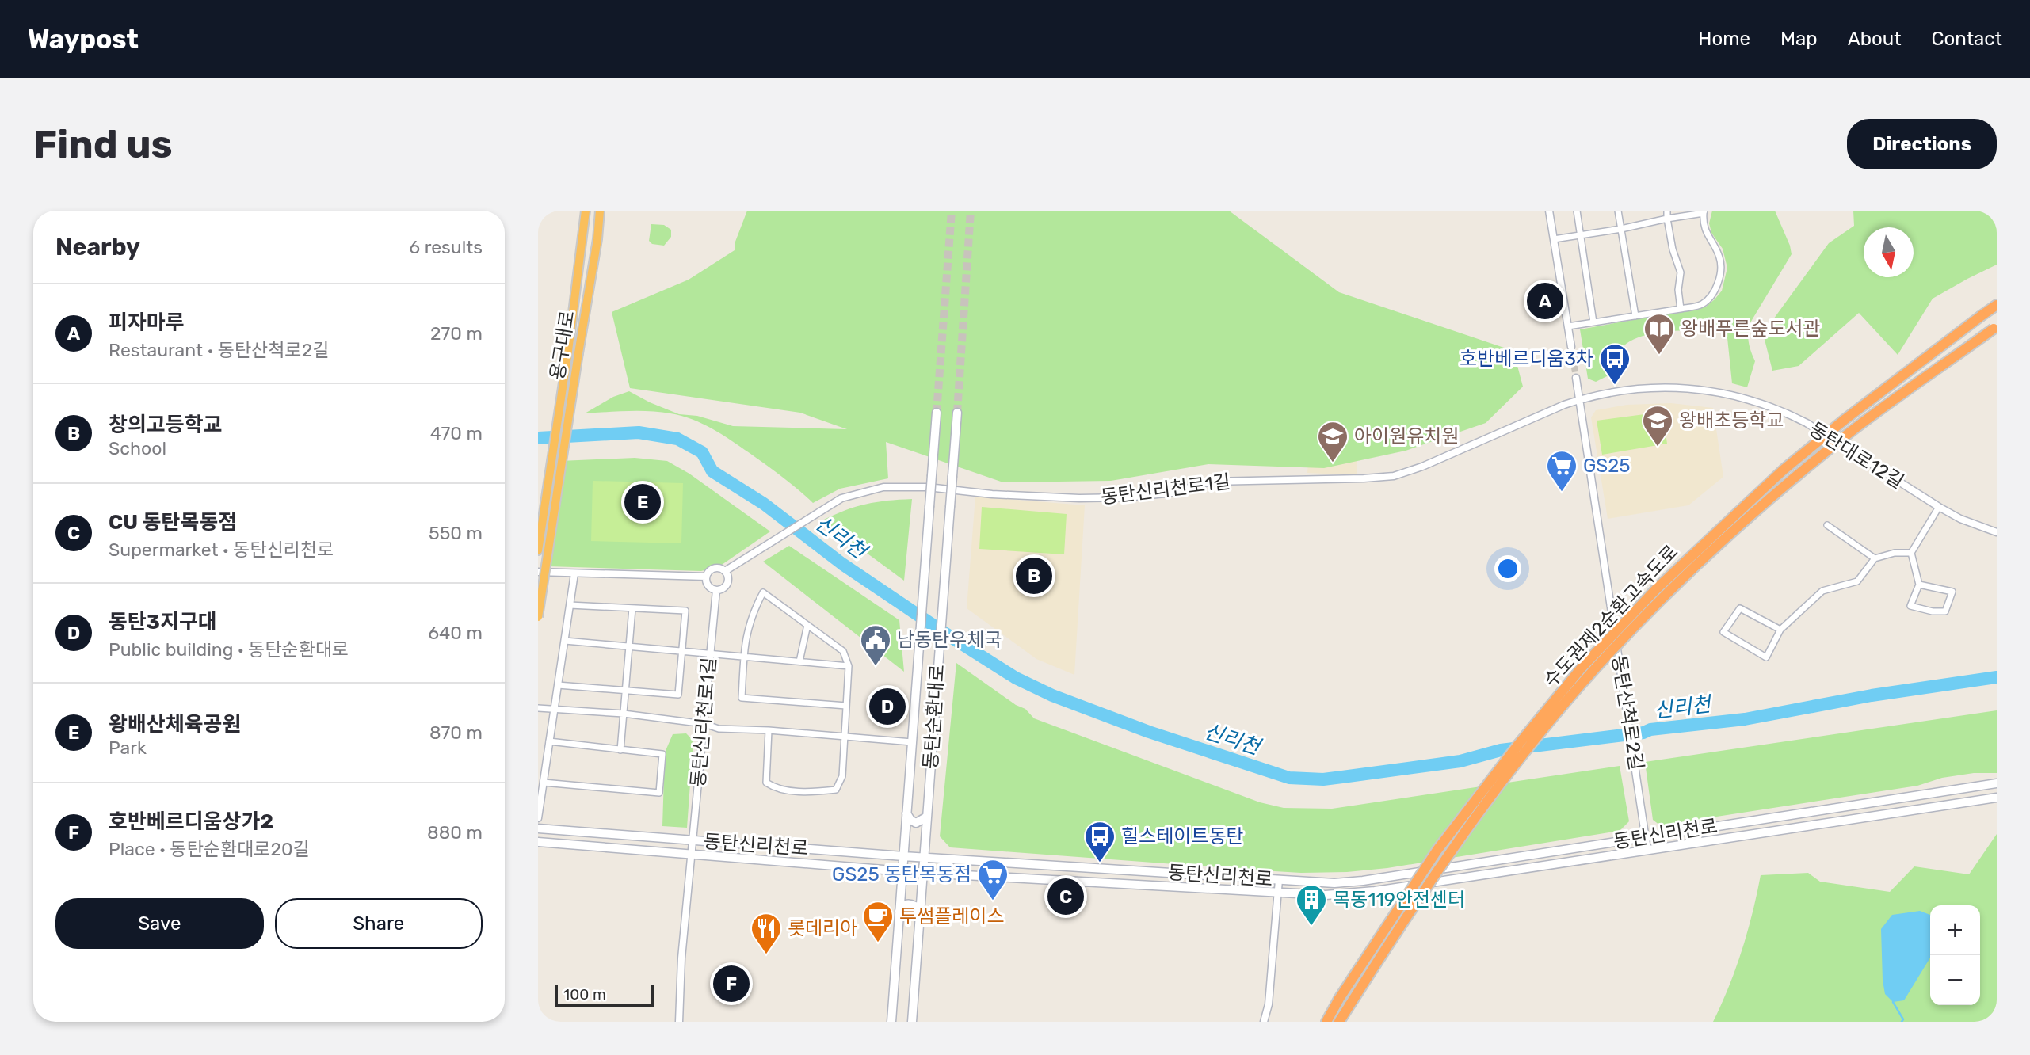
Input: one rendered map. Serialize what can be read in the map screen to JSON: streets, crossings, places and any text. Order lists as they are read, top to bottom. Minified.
{"streets":{"highway":["용구대로","수도권제2순환고속도로"],"main road":["동탄순환대로","동탄신리천로"],"street":["동탄대로12길","동탄신리천로1길","동탄산척로2길"]},"crossings":[["동탄대로12길","동탄신리천로1길"],["동탄대로12길","동탄산척로2길"],["동탄신리천로1길","동탄산척로2길"],["동탄신리천로1길","동탄신리천로"],["동탄산척로2길","동탄신리천로"],["동탄순환대로","동탄신리천로"]],"water":["신리천"],"places":{"library":["왕배푸른숲도서관"],"bus stop":["호반베르디움3차","힐스테이트동탄"],"school or university":["왕배초등학교","아이원유치원"],"supermarket":["GS25","GS25 동탄목동점"],"public building":["남동탄우체국"],"building":["목동119안전센터"],"cafe":["투썸플레이스"],"restaurant":["롯데리아"]},"scale_bar":"100 m","north":"bottom","page":{"header":"Waypost","nav":["Home","Map","About","Contact"],"buttons":["Directions",["Save","Share"]],"title":"Find us","heading":["Nearby","6 results"],"pins":["A","E","B","D","C","F"],"list":[{"mark":"A","name":"피자마루","note":"Restaurant · 동탄산척로2길","value":"270 m"},{"mark":"B","name":"창의고등학교","note":"School","value":"470 m"},{"mark":"C","name":"CU 동탄목동점","note":"Supermarket · 동탄신리천로","value":"550 m"},{"mark":"D","name":"동탄3지구대","note":"Public building · 동탄순환대로","value":"640 m"},{"mark":"E","name":"왕배산체육공원","note":"Park","value":"870 m"},{"mark":"F","name":"호반베르디움상가2","note":"Place · 동탄순환대로20길","value":"880 m"}],"map_buttons":["+","−"],"scale":"100 m"}}
